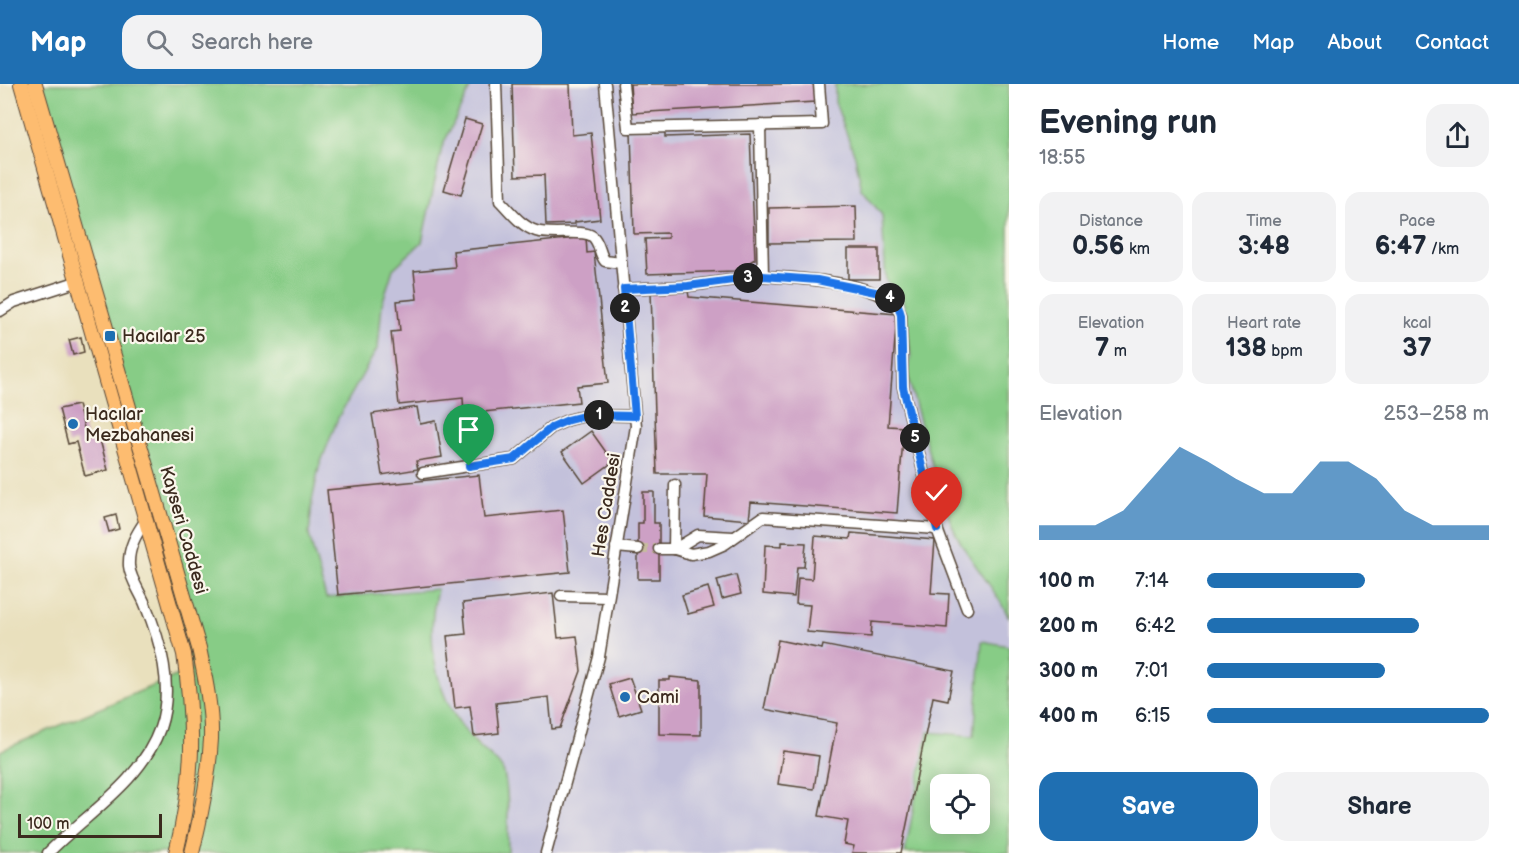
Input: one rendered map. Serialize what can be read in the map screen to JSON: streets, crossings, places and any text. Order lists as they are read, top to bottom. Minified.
{"streets":{"main road":["Kayseri Caddesi"],"street":["Hes Caddesi"]},"places":{"transit":["Hacılar 25"],"other":["Hacılar Mezbahanesi","Cami"]},"scale_bar":"100 m","page":{"header":"Map","search":"Search here","nav":["Home","Map","About","Contact"],"heading":["Evening run","18:55"],"stats":[["Distance","0.56 km"],["Time","3:48"],["Pace","6:47 /km"],["Elevation","7 m"],["Heart rate","138 bpm"],["kcal","37"]],"pins":["3","4","2","1","5"],"chart":["Elevation","253–258 m"],"list":[{"name":"100 m","note":"7:14"},{"name":"200 m","note":"6:42"},{"name":"300 m","note":"7:01"},{"name":"400 m","note":"6:15"}],"buttons":["Save","Share"],"scale":"100 m"}}
